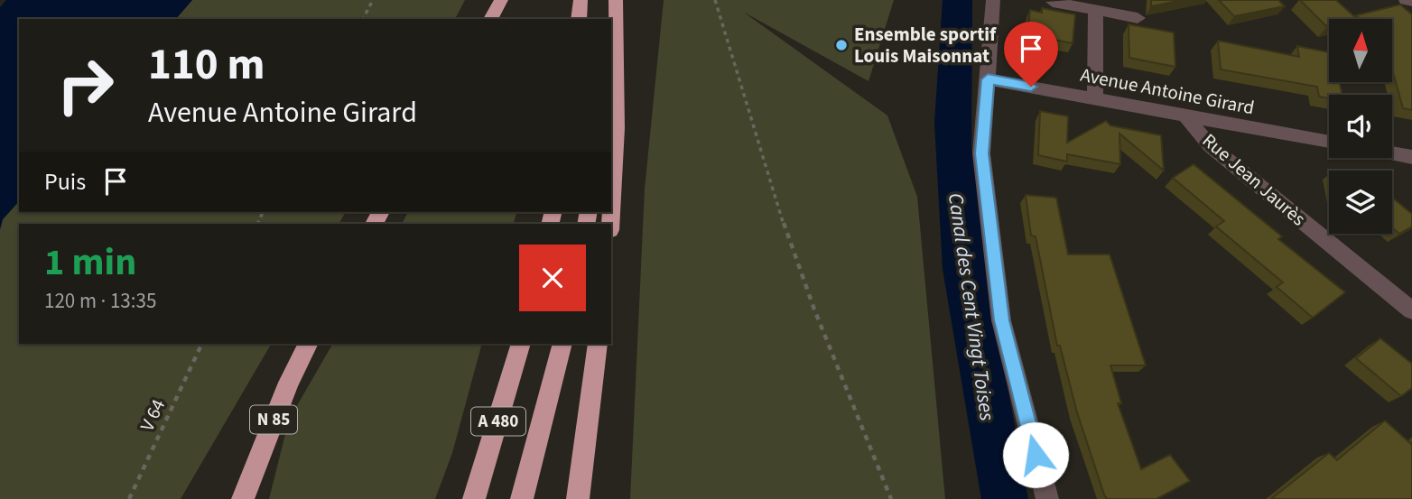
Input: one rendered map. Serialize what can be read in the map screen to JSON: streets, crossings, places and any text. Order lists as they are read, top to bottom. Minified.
{"streets":{"highway":["N 85","A 480"],"street":["Avenue Antoine Girard","Rue Jean Jaurès"],"path":["V 64"]},"crossings":[["Avenue Antoine Girard","Rue Jean Jaurès"]],"water":["Canal des Cent Vingt Toises"],"places":["Ensemble sportif Louis Maisonnat"],"north":"top","page":{"turn":["110 m","Avenue Antoine Girard"],"then":"Puis","heading":["1 min","120 m · 13:35"]}}
